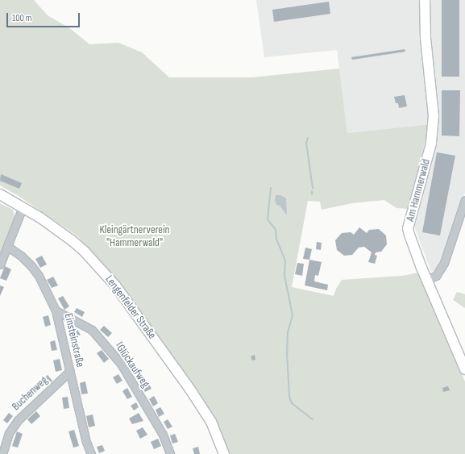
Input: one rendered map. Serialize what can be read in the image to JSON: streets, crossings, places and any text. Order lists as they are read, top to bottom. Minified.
{"streets":{"main road":["Am Hammerwald","Lengenfelder Straße"],"street":["Einsteinstraße","Glückaufweg","Buchenweg"]},"crossings":[["Einsteinstraße","Glückaufweg"],["Einsteinstraße","Buchenweg"]],"parks":["Kleingärtnerverein \"Hammerwald\""],"scale_bar":"100 m"}
